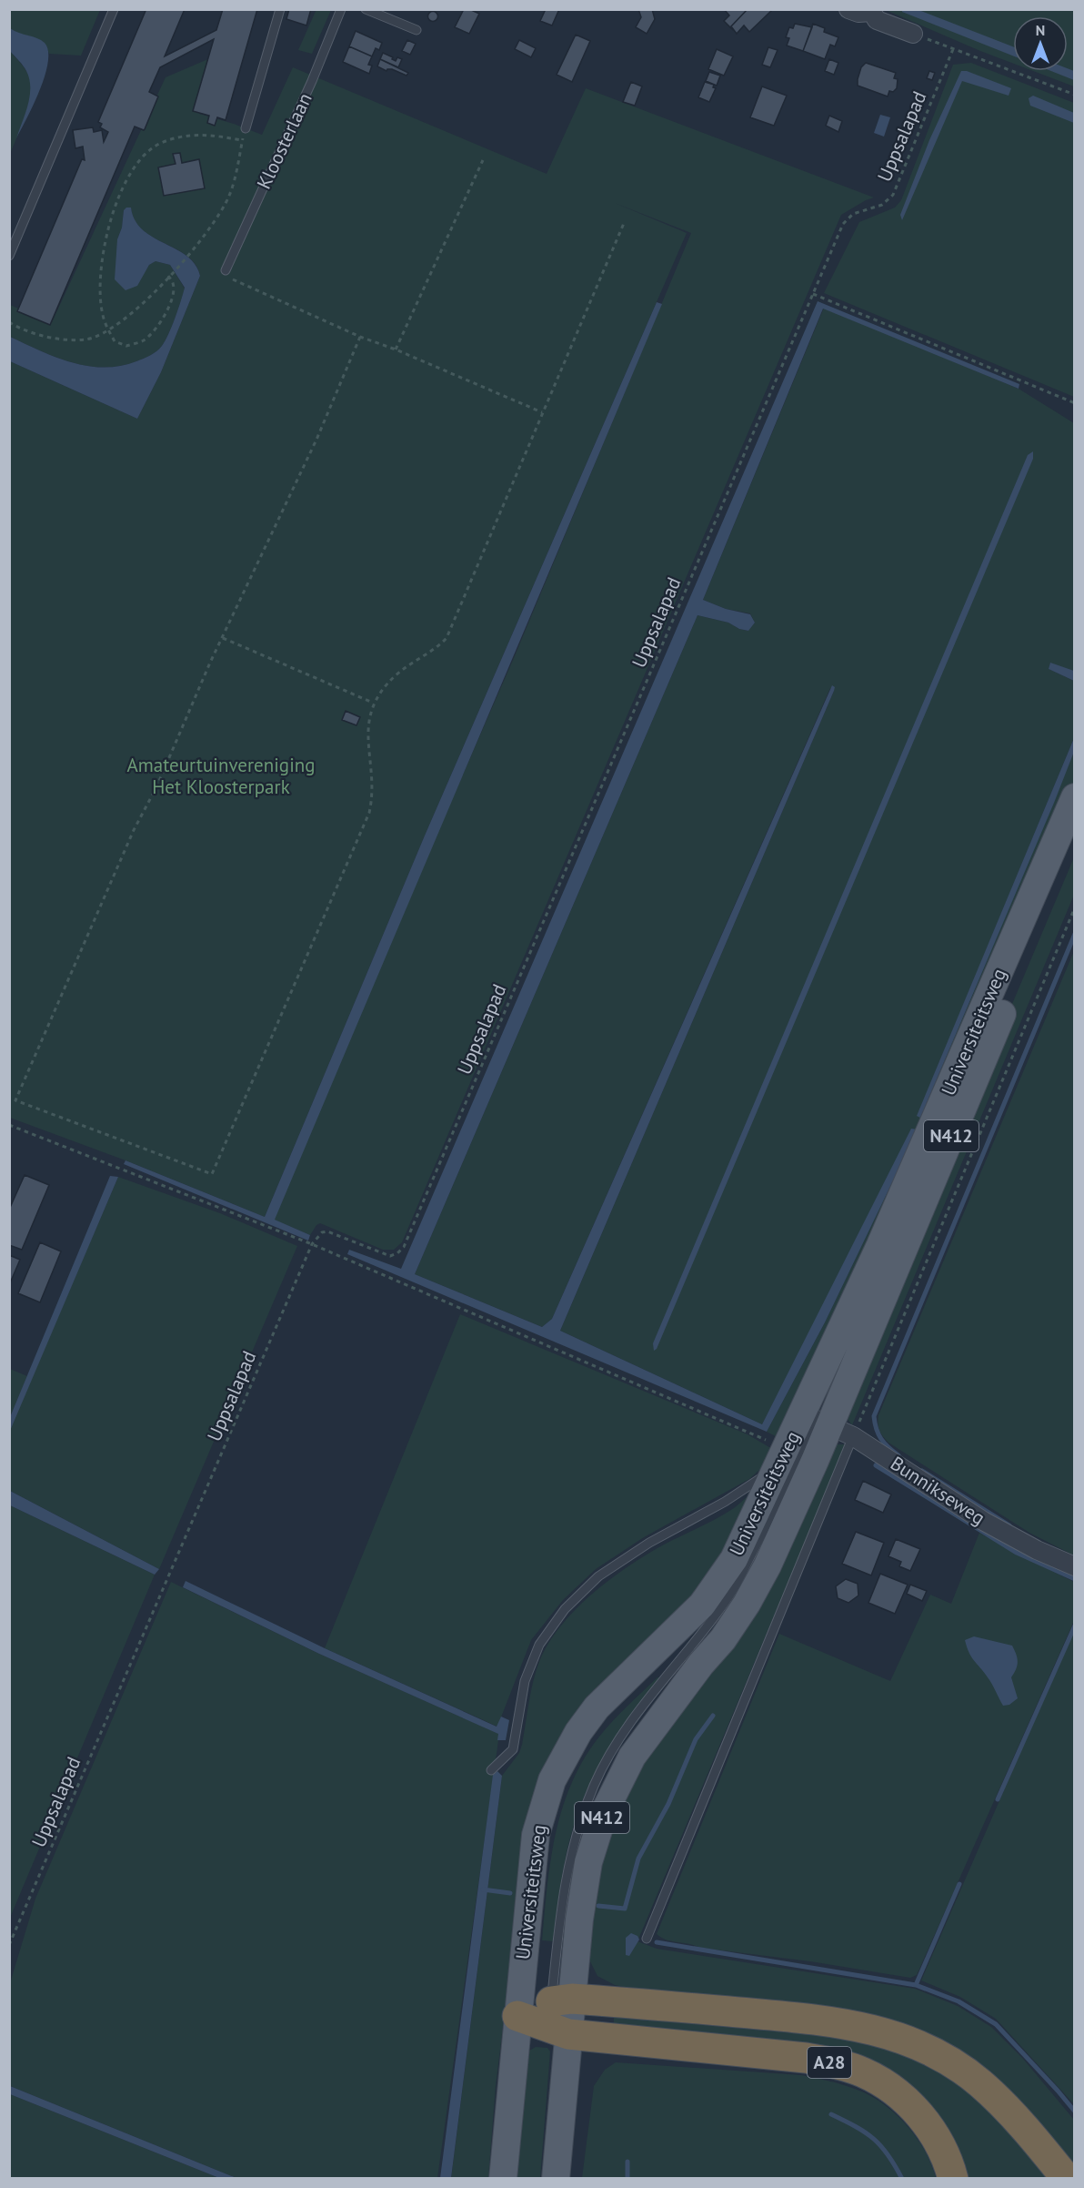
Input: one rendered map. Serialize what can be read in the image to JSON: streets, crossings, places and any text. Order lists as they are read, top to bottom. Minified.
{"streets":{"highway":["A28"],"main road":["Universiteitsweg","N412"],"street":["Bunnikseweg"],"lane":["Kloosterlaan"],"path":["Uppsalapad"]},"crossings":[["Universiteitsweg","Bunnikseweg"],["Universiteitsweg","A28"]],"parks":["Amateurtuinvereniging Het Kloosterpark"],"north":"top"}
